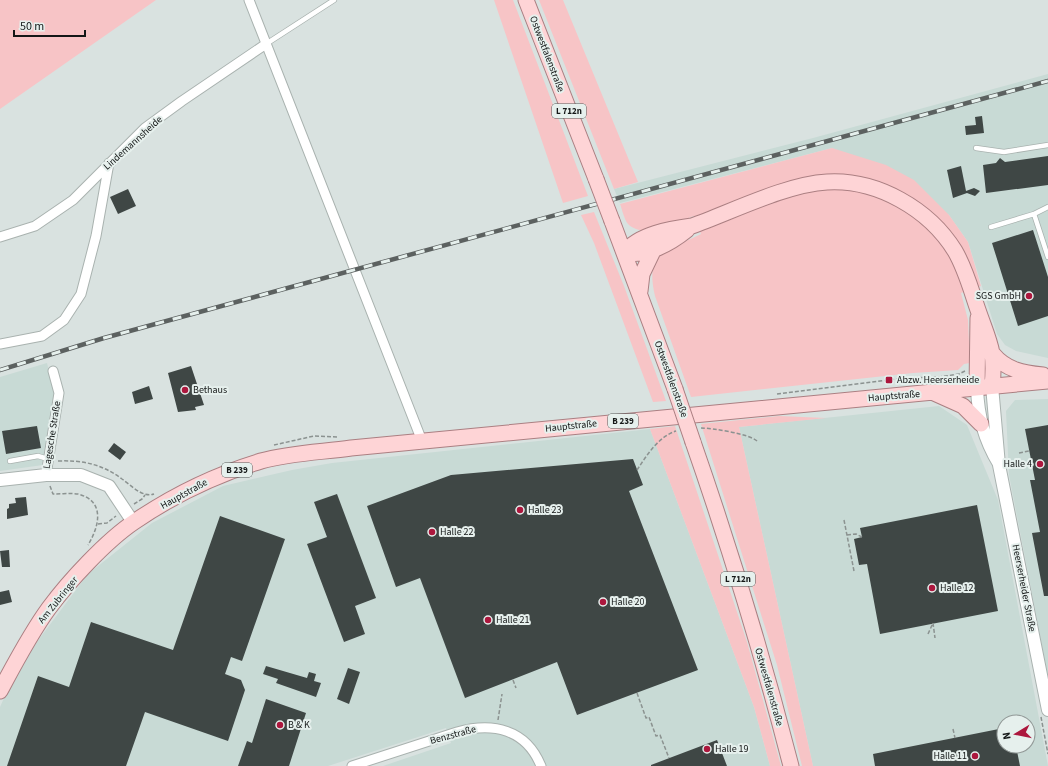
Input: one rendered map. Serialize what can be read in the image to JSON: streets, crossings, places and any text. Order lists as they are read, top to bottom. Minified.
{"streets":{"main road":["Ostwestfalenstraße","L 712n","Hauptstraße","B 239","Am Zubringer"],"street":["Lindemannsheide","Lagesche Straße","Heerserheider Straße","Benzstraße"]},"crossings":[["Hauptstraße","Lagesche Straße"],["Hauptstraße","Heerserheider Straße"],["Hauptstraße","Am Zubringer"],["Lagesche Straße","Am Zubringer"]],"places":{"other":["SGS GmbH","Bethaus","Halle 4","Halle 23","Halle 22","Halle 12","Halle 20","Halle 21","B & K","Halle 19","Halle 11"],"transit":["Abzw. Heerserheide"]},"scale_bar":"50 m","north":"left"}
